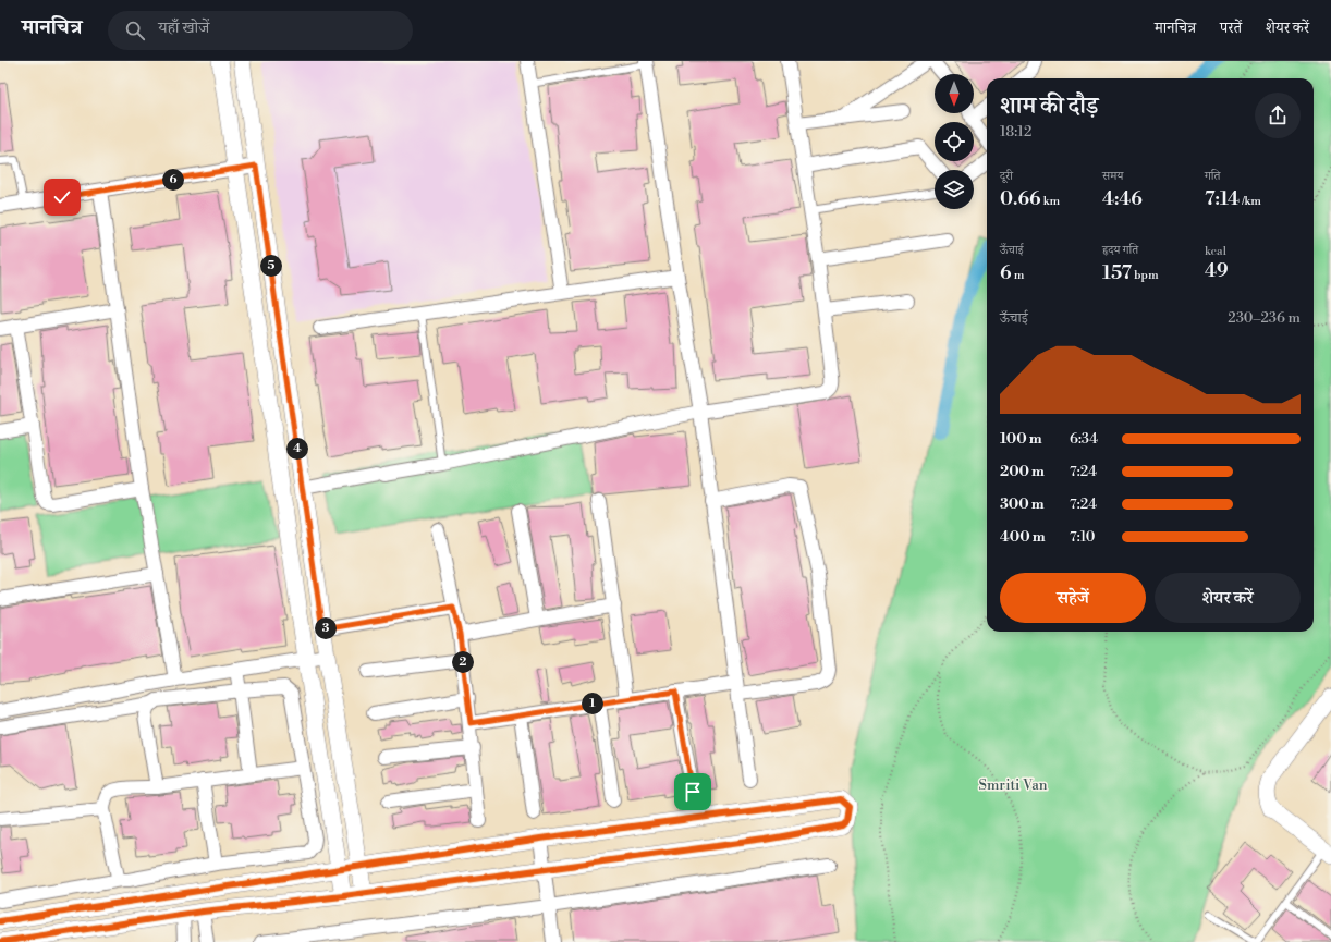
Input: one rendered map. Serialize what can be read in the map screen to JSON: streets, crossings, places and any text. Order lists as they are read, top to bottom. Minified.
{"parks":["Smriti Van"],"north":"bottom","page":{"header":"मानचित्र","search":"यहाँ खोजें","nav":["मानचित्र","परतें","शेयर करें"],"heading":["शाम की दौड़","18:12"],"stats":[["दूरी","0.66 km"],["समय","4:46"],["गति","7:14 /km"],["ऊँचाई","6 m"],["हृदय गति","157 bpm"],["kcal","49"]],"pins":["6","5","4","3","2","1"],"chart":["ऊँचाई","230–236 m"],"list":[{"name":"100 m","note":"6:34"},{"name":"200 m","note":"7:24"},{"name":"300 m","note":"7:24"},{"name":"400 m","note":"7:10"}],"buttons":["सहेजें","शेयर करें"]}}
